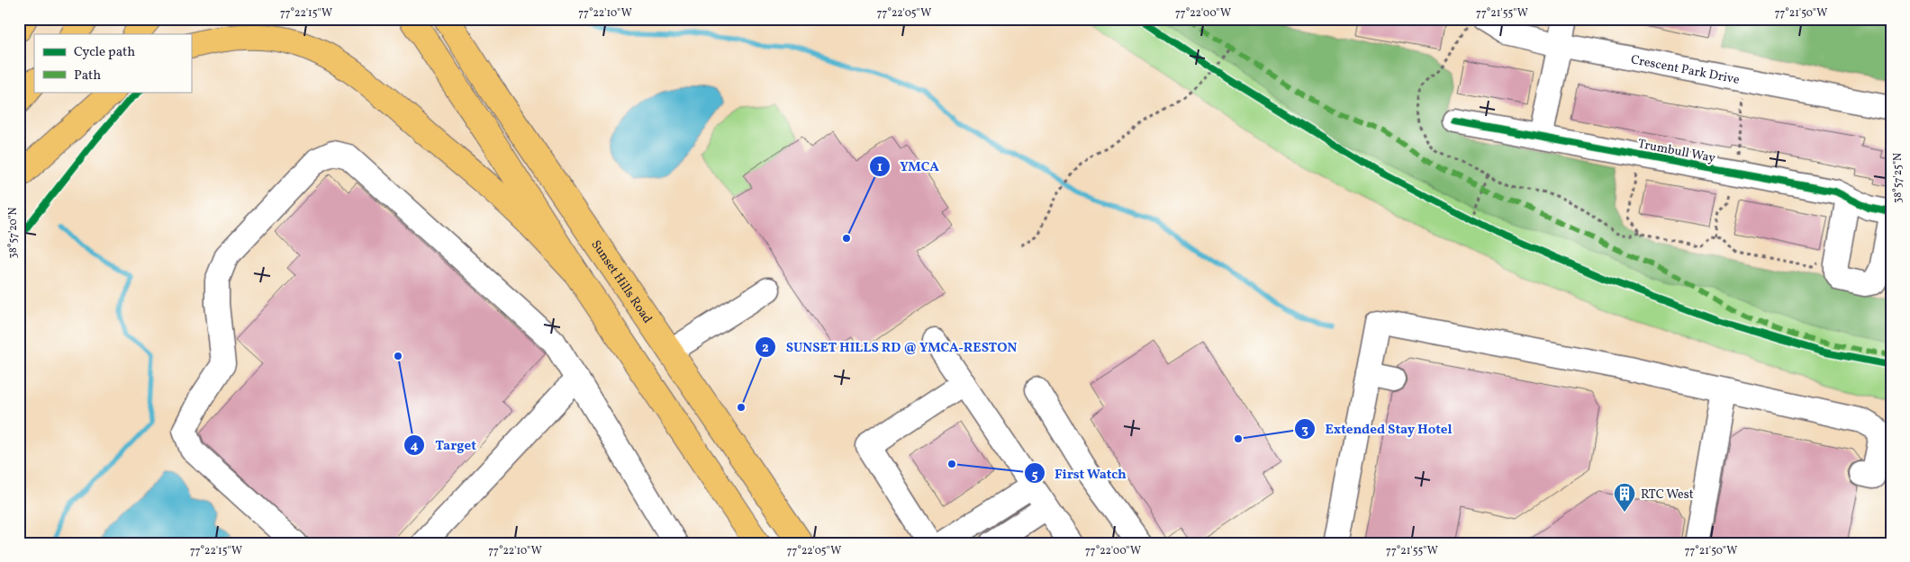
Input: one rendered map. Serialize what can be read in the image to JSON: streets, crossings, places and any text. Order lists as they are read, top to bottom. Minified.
{"streets":{"main road":["Sunset Hills Road"],"street":["Crescent Park Drive","Trumbull Way"]},"places":{"other":["YMCA","Target","SUNSET HILLS RD @ YMCA-RESTON","Extended Stay Hotel","First Watch"],"building":["RTC West"]},"legend":["Cycle path","Path"],"coordinates":["77°22'15\"W","77°22'10\"W","77°22'05\"W","77°22'00\"W","77°21'55\"W","77°21'50\"W","38°57'25\"N","38°57'20\"N"]}
